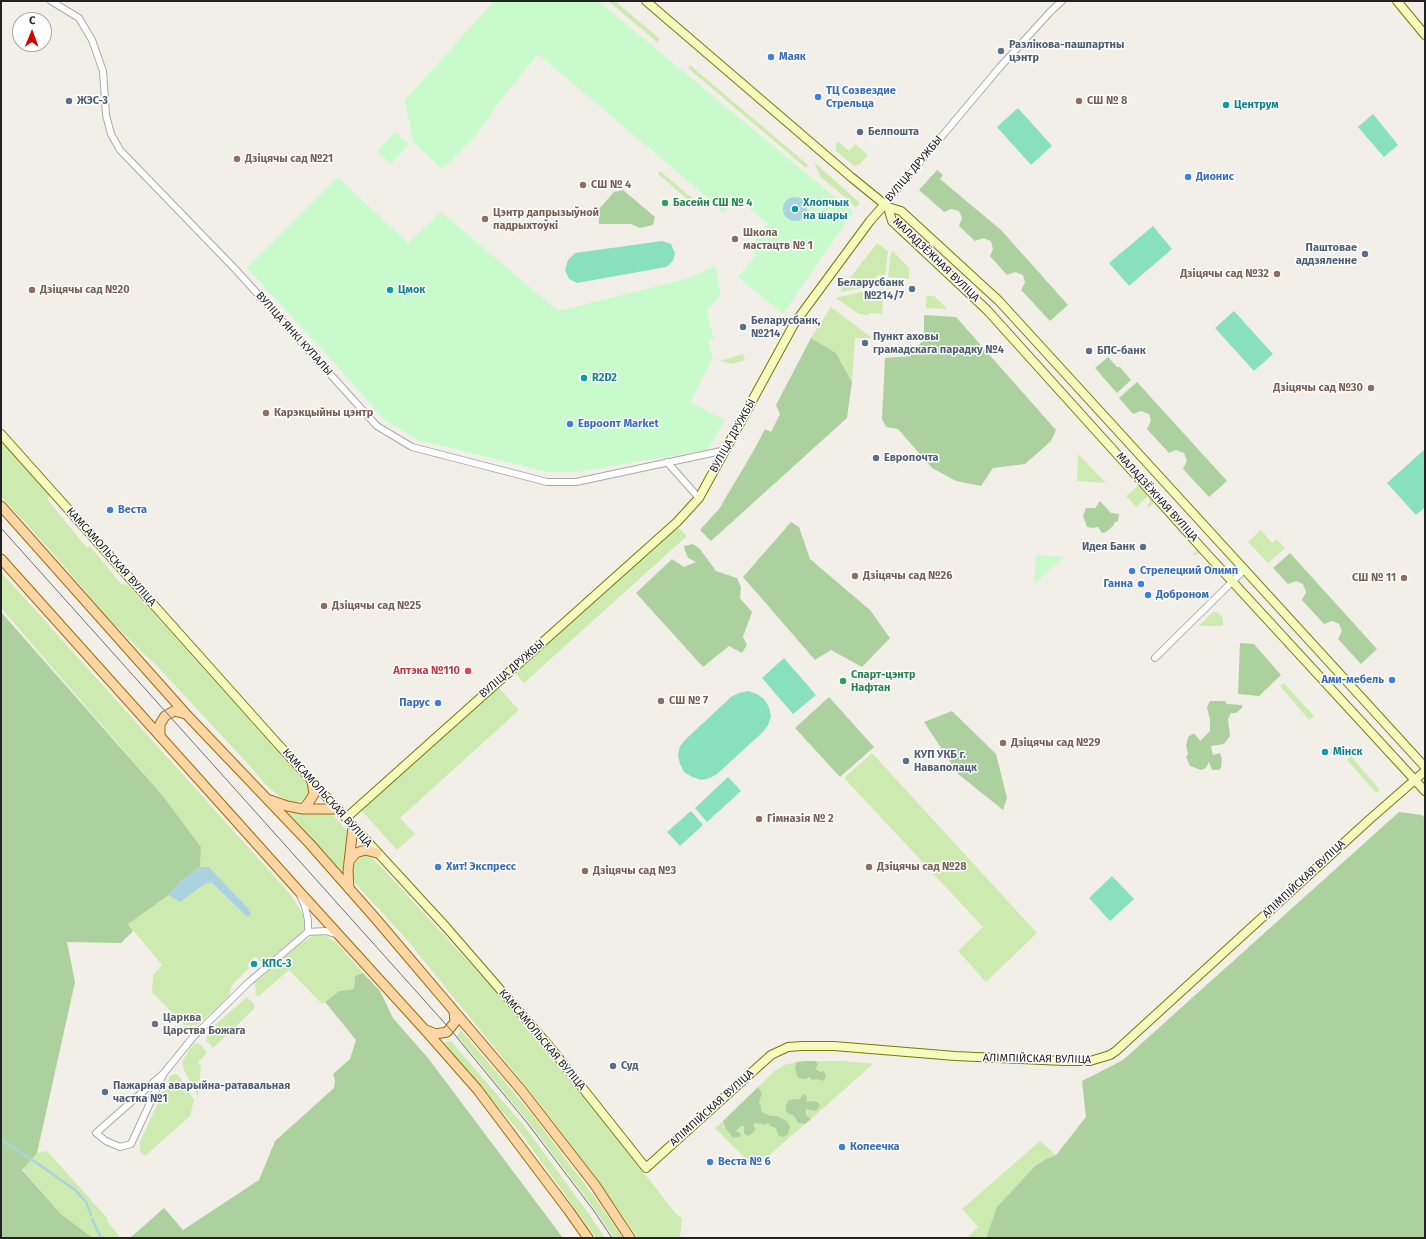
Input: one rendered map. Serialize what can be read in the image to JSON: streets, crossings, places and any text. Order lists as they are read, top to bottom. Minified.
{"streets":{"street":["ВУЛІЦА ДРУЖБЫ","МАЛАДЗЁЖНАЯ ВУЛІЦА","ВУЛІЦА ЯНКІ КУПАЛЫ","КАМСАМОЛЬСКАЯ ВУЛІЦА","АЛІМПІЙСКАЯ ВУЛІЦА"]},"crossings":[["ВУЛІЦА ДРУЖБЫ","МАЛАДЗЁЖНАЯ ВУЛІЦА"],["ВУЛІЦА ДРУЖБЫ","ВУЛІЦА ЯНКІ КУПАЛЫ"],["ВУЛІЦА ДРУЖБЫ","КАМСАМОЛЬСКАЯ ВУЛІЦА"],["МАЛАДЗЁЖНАЯ ВУЛІЦА","АЛІМПІЙСКАЯ ВУЛІЦА"],["КАМСАМОЛЬСКАЯ ВУЛІЦА","АЛІМПІЙСКАЯ ВУЛІЦА"]],"places":["Разлікова-пашпартны цэнтр","Маяк","ТЦ Созвездие Стрельца","ЖЭС-3","СШ № 8","Центрум","Белпошта","Дзіцячы сад №21","Дионис","СШ № 4","Басейн СШ № 4","Хлопчык на шары","Цэнтр дапрызыўной падрыхтоўкі","Школа мастацтв № 1","Паштовае аддзяленне","Дзіцячы сад №32","Беларусбанк №214/7","Дзіцячы сад №20","Цмок","Беларусбанк, №214","Пункт аховы грамадскага парадку №4","БПС-банк","R2D2","Дзіцячы сад №30","Карэкцыйны цэнтр","Евроопт Market","Европочта","Веста","Идея Банк","Стрелецкий Олимп","Дзіцячы сад №26","СШ № 11","Ганна","Доброном","Дзіцячы сад №25","Аптэка №110","Ами-мебель","Спарт-цэнтр Нафтан","СШ № 7","Парус","Дзіцячы сад №29","Мінск","КУП УКБ г. Наваполацк","Гімназія № 2","Хит! Экспресс","Дзіцячы сад №28","Дзіцячы сад №3","КПС-3","Царква Царства Божага","Суд","Пажарная аварыйна-ратавальная частка №1","Копеечка","Веста № 6"],"north":"top"}
